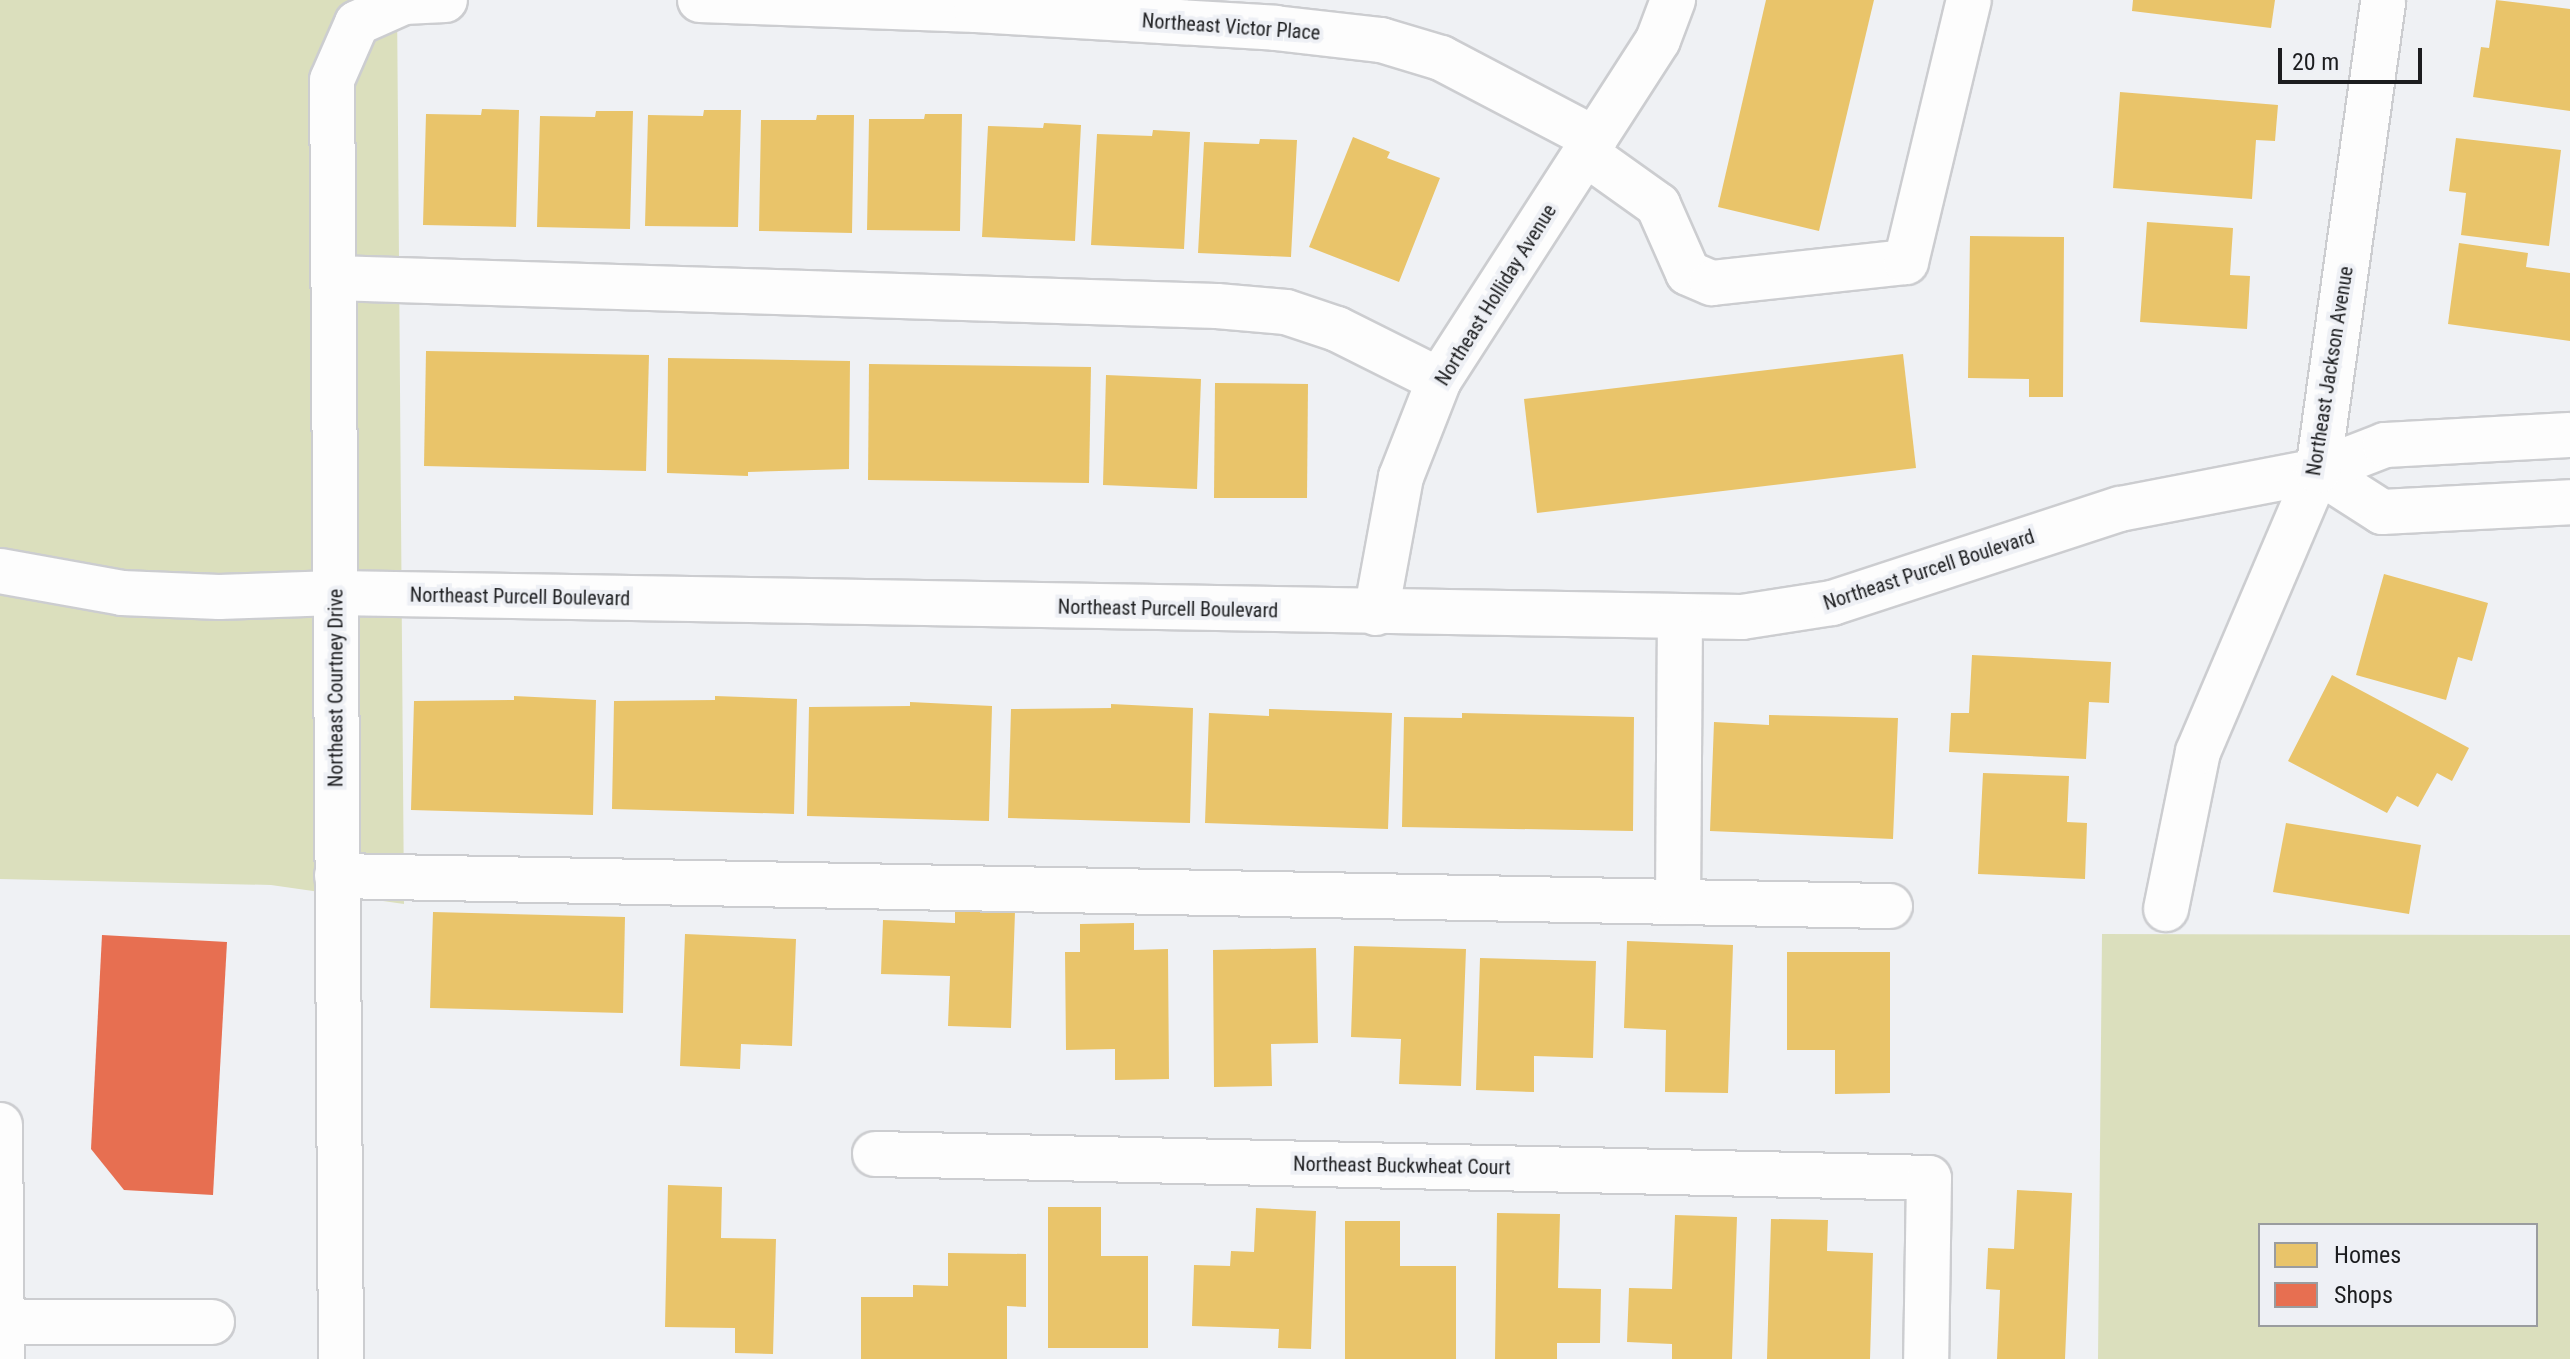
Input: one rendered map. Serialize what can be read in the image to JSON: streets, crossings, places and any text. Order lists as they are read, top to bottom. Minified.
{"streets":{"street":["Northeast Victor Place","Northeast Holliday Avenue","Northeast Jackson Avenue","Northeast Purcell Boulevard","Northeast Courtney Drive","Northeast Buckwheat Court"]},"crossings":[["Northeast Victor Place","Northeast Holliday Avenue"],["Northeast Holliday Avenue","Northeast Purcell Boulevard"],["Northeast Jackson Avenue","Northeast Purcell Boulevard"],["Northeast Purcell Boulevard","Northeast Courtney Drive"]],"legend":["Homes","Shops"],"scale_bar":"20 m"}
